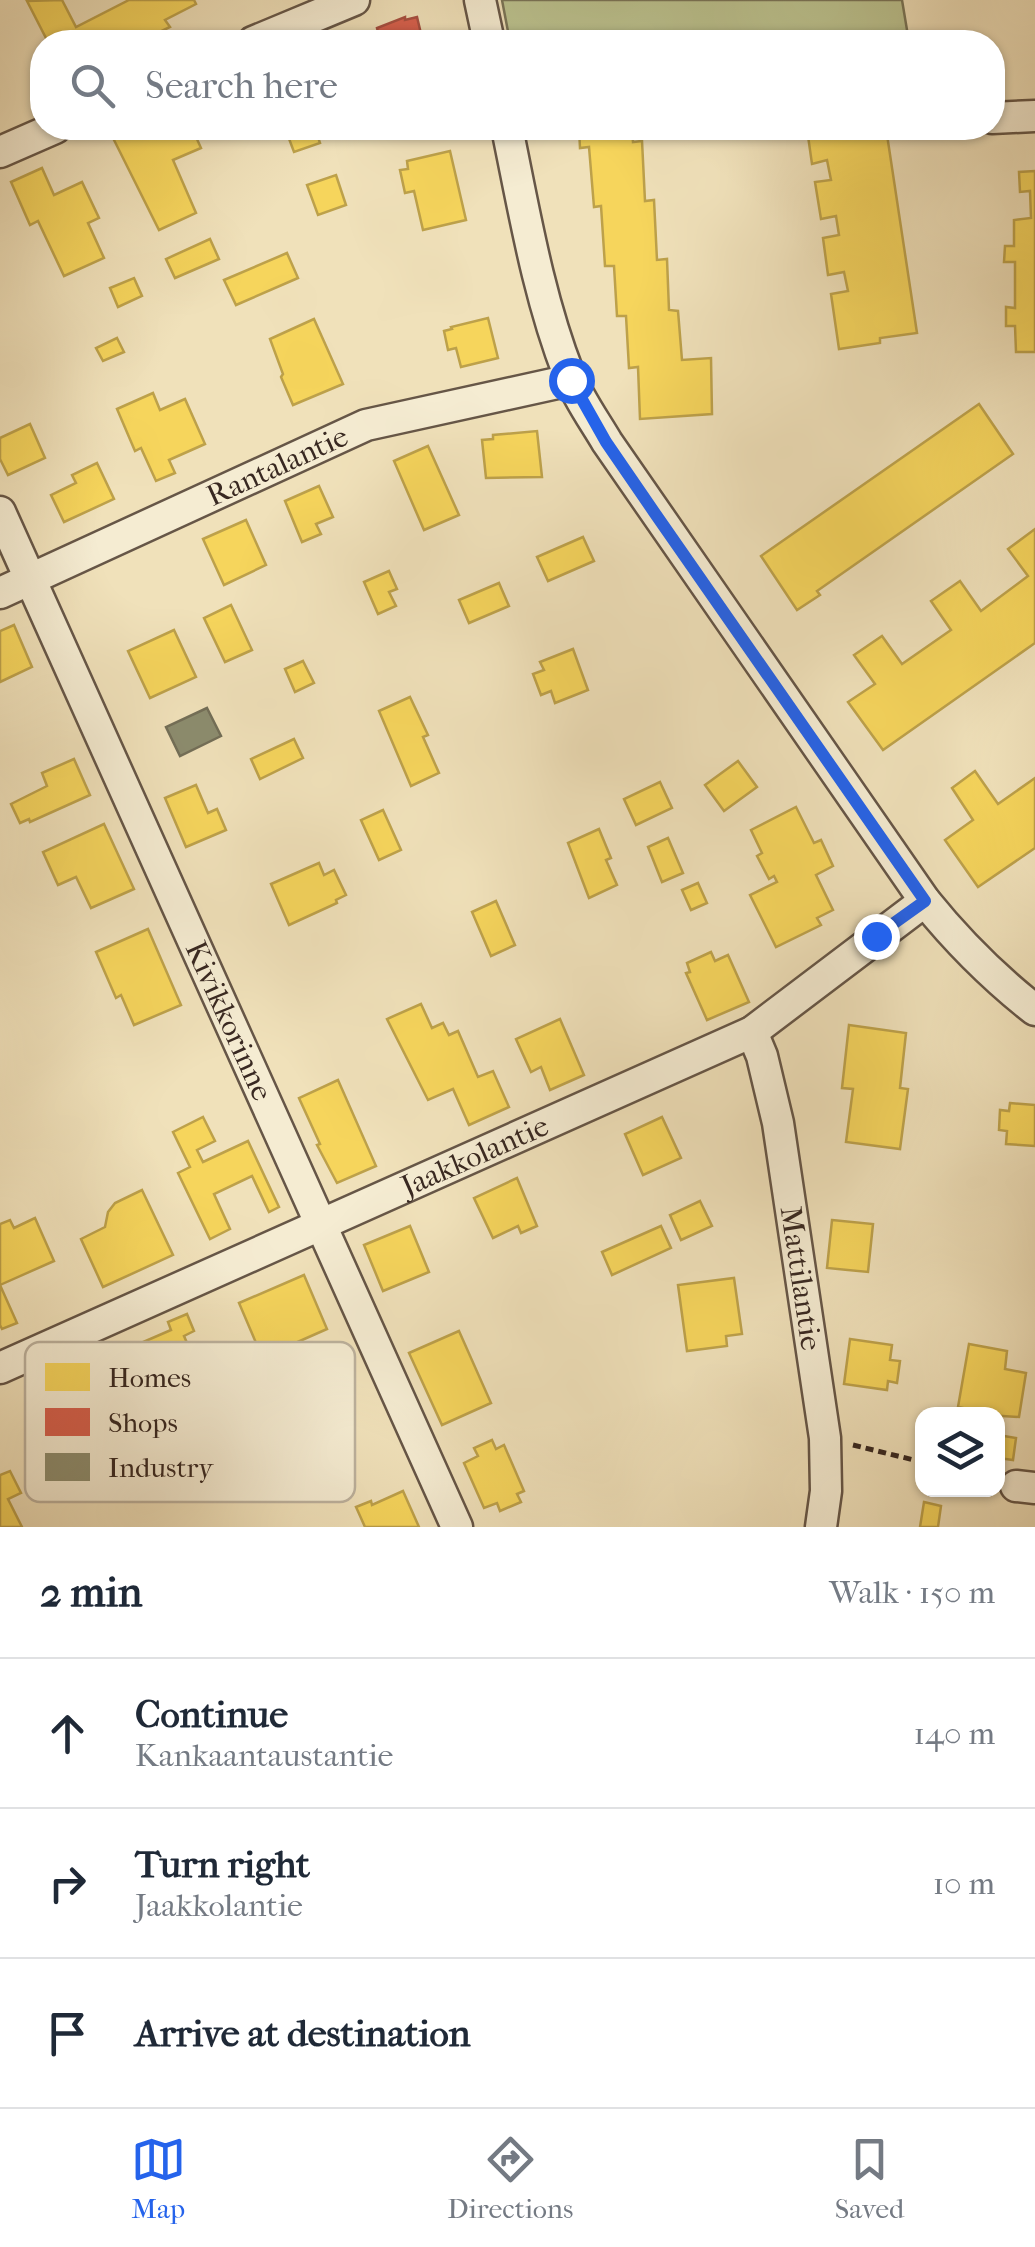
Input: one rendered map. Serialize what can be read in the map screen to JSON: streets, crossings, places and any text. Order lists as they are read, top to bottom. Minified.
{"streets":{"street":["Rantalantie","Kivikkorinne","Jaakkolantie","Mattilantie"]},"crossings":[["Rantalantie","Kivikkorinne"],["Kivikkorinne","Jaakkolantie"],["Jaakkolantie","Mattilantie"]],"legend":["Homes","Shops","Industry"],"page":{"search":"Search here","heading":["2 min","Walk · 150 m"],"list":[["Continue","Kankaantaustantie","140 m"],["Turn right","Jaakkolantie","10 m"],"Arrive at destination"],"nav":["Map","Directions","Saved"]}}
